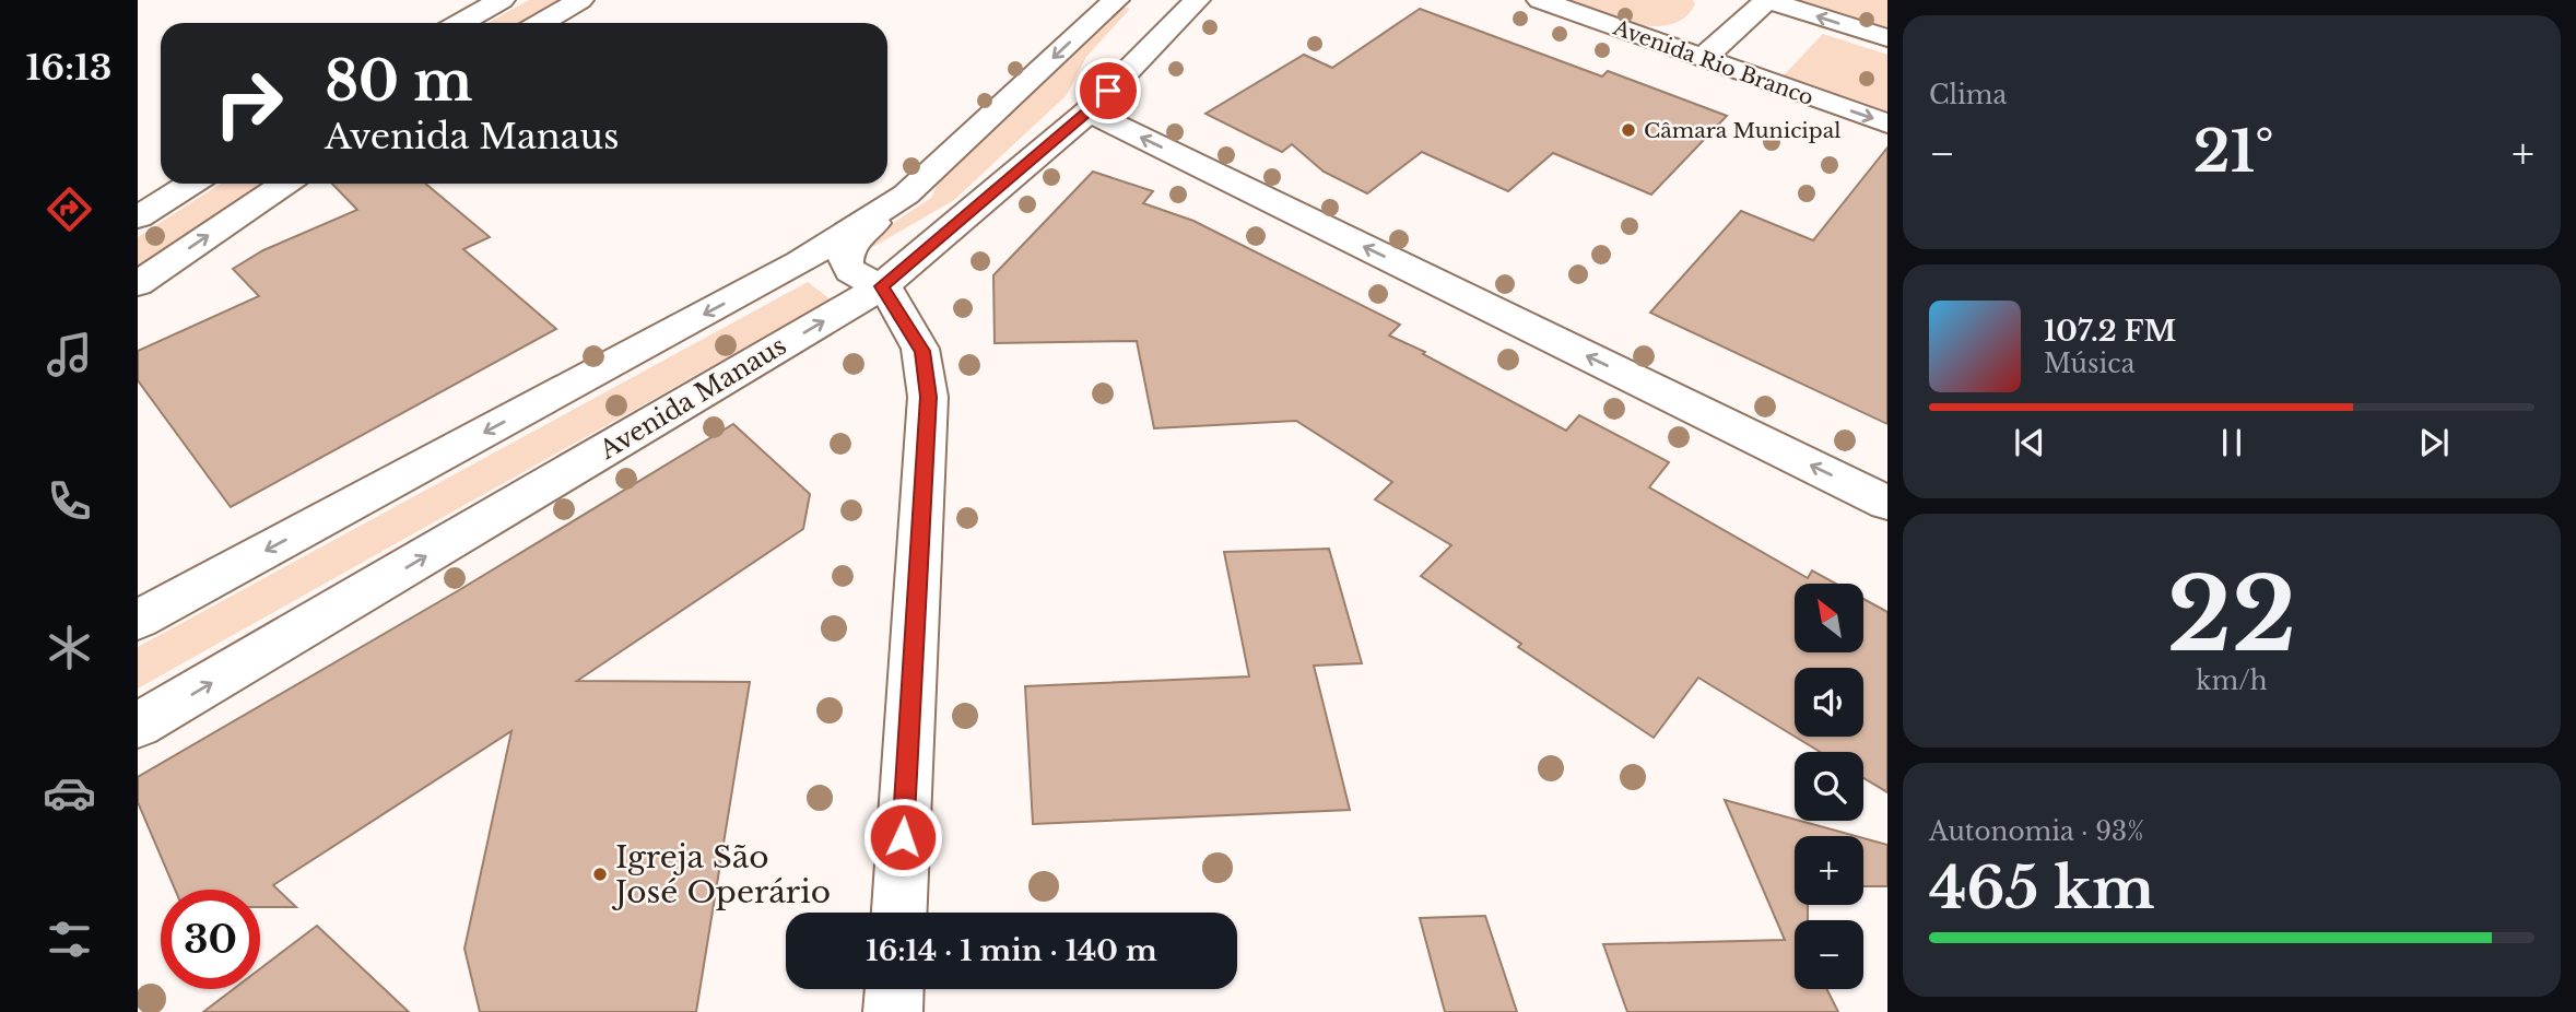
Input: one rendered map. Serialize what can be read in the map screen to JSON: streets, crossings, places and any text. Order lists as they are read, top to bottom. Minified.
{"streets":{"street":["Avenida Rio Branco","Avenida Manaus"]},"places":["Câmara Municipal","Igreja São José Operário"],"north":"top left","page":{"tabs":"16:13","tile":["Clima",["22","km/h"],["Autonomia · 93%","465 km"]],"turn":["80 m","Avenida Manaus"],"heat":["−","21°","+"],"song":["107.2 FM","Música"],"map_buttons":["+","−"],"limit":"30","trip":"16:14 · 1 min · 140 m"}}
